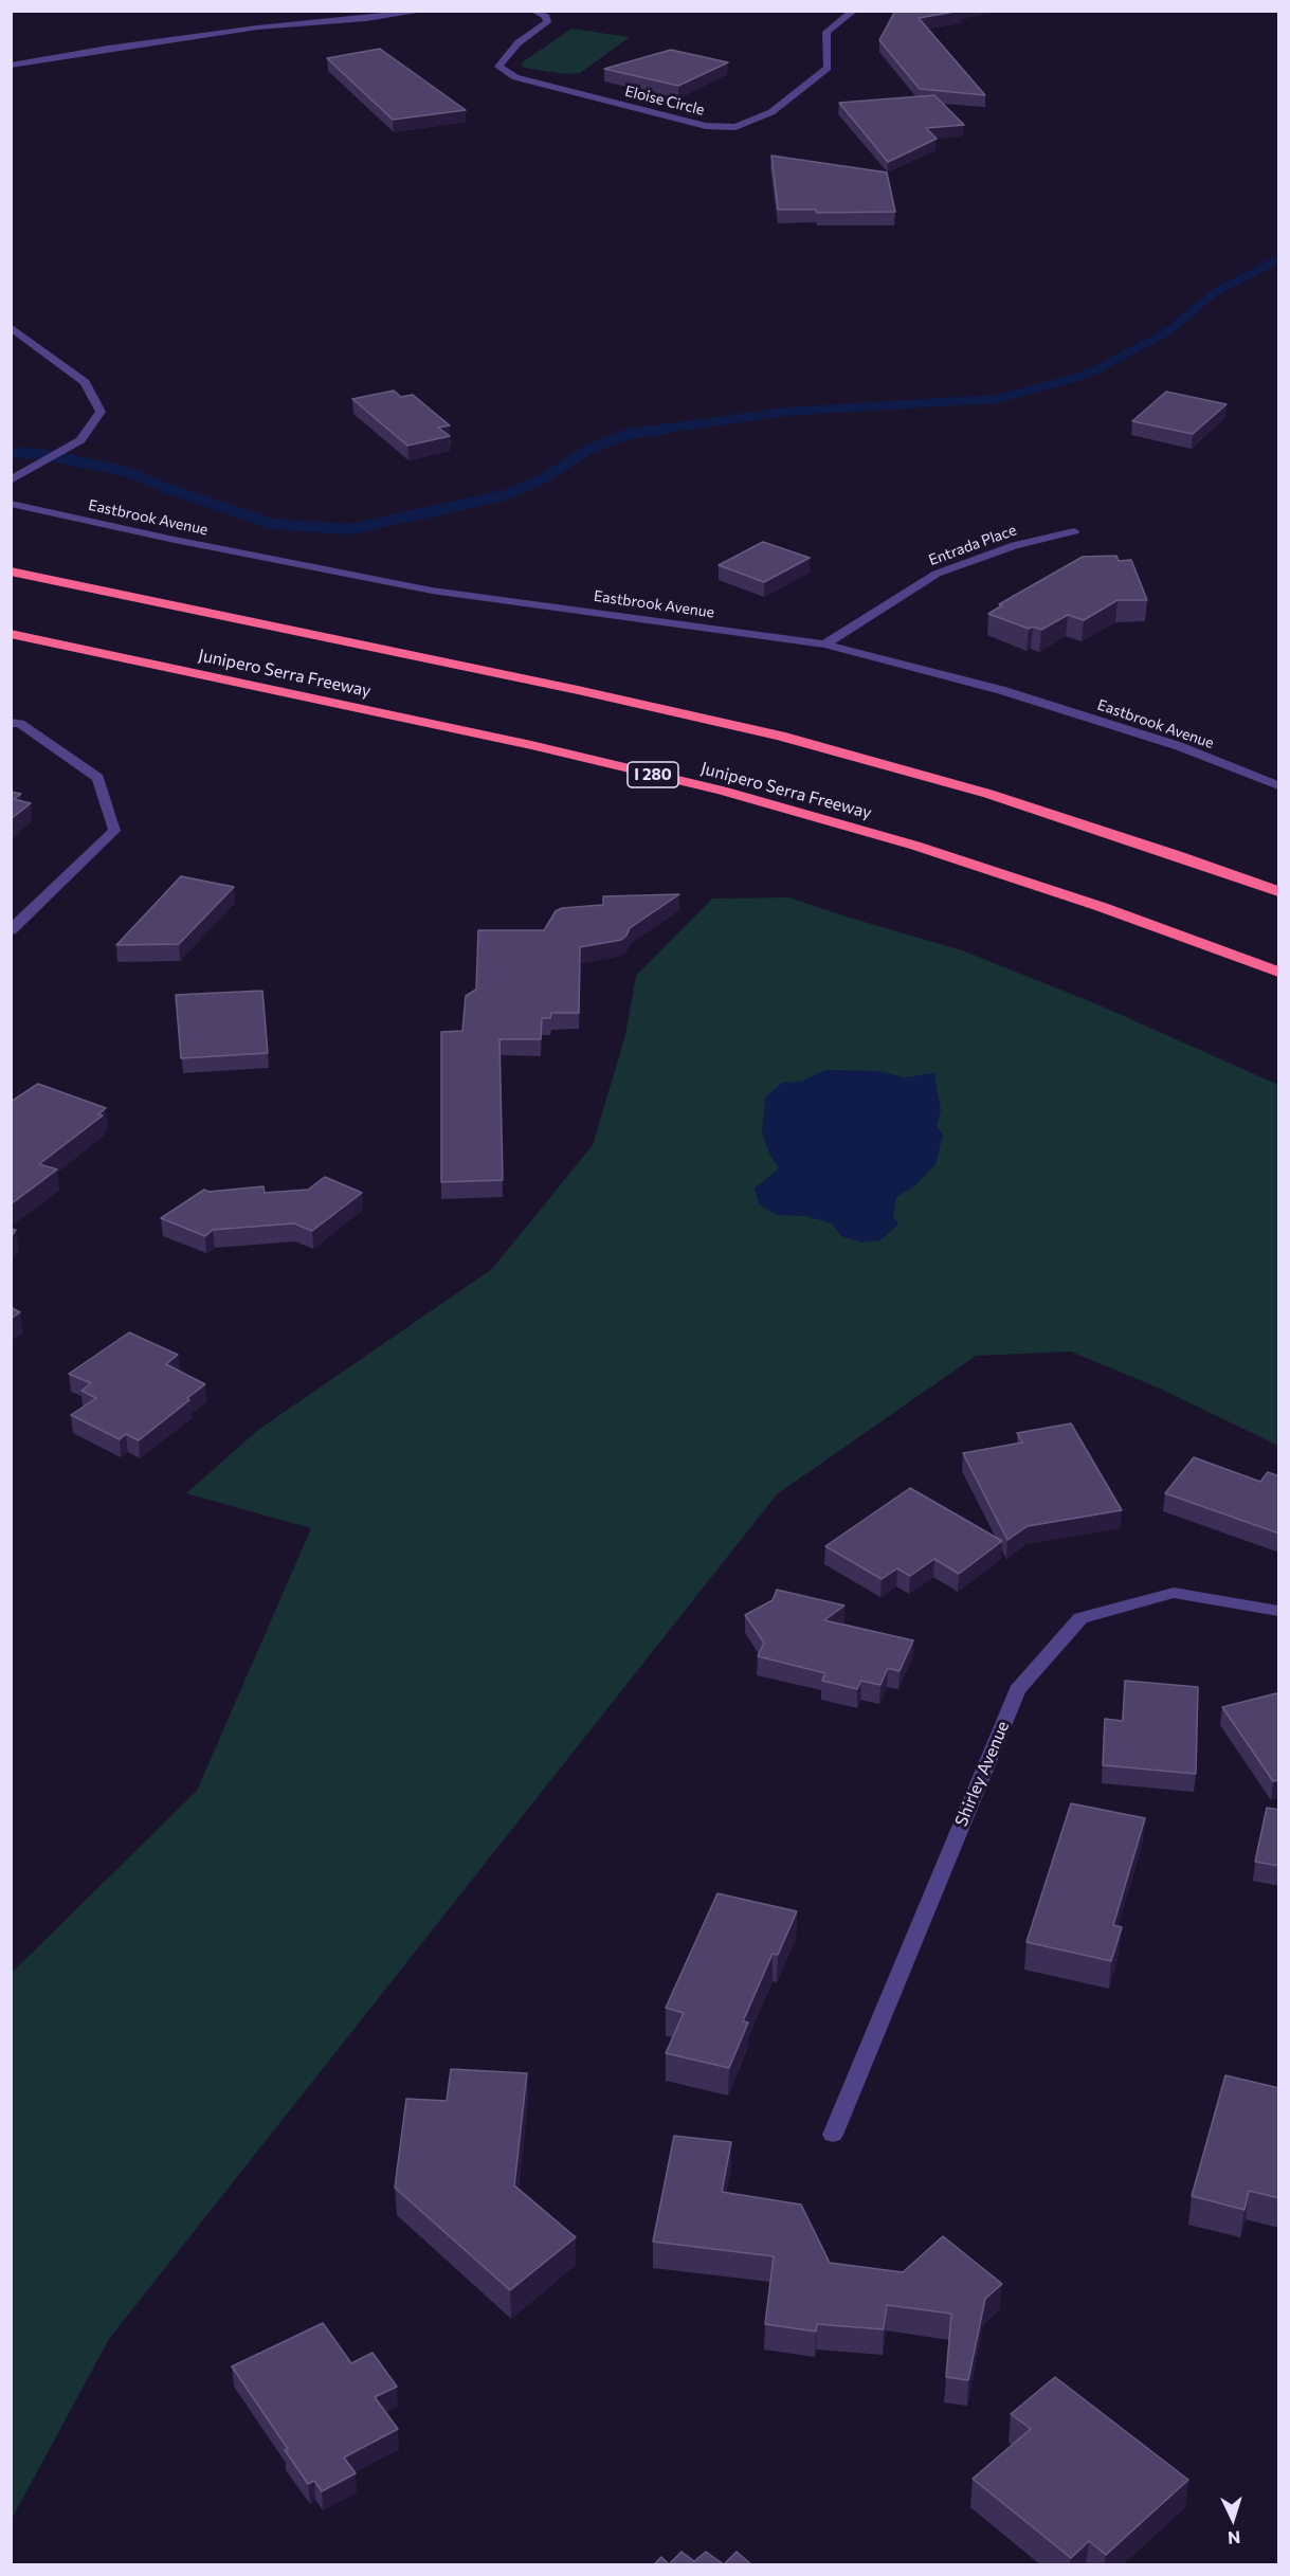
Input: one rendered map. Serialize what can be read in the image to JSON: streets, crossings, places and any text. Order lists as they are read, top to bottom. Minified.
{"streets":{"highway":["Junipero Serra Freeway","I 280"],"street":["Eloise Circle","Eastbrook Avenue","Entrada Place","Shirley Avenue"]},"crossings":[["Eastbrook Avenue","Entrada Place"]],"north":"bottom"}
